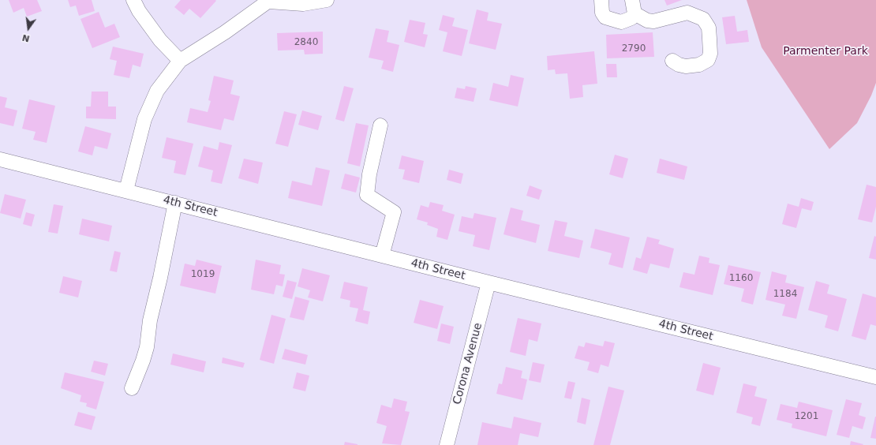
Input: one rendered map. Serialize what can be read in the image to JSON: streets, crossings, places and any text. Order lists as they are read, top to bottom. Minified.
{"streets":{"street":["4th Street","Corona Avenue"]},"crossings":[["4th Street","Corona Avenue"]],"parks":["Parmenter Park"],"house_numbers":["2840","2790","1019","1160","1184","1201"],"north":"bottom"}
